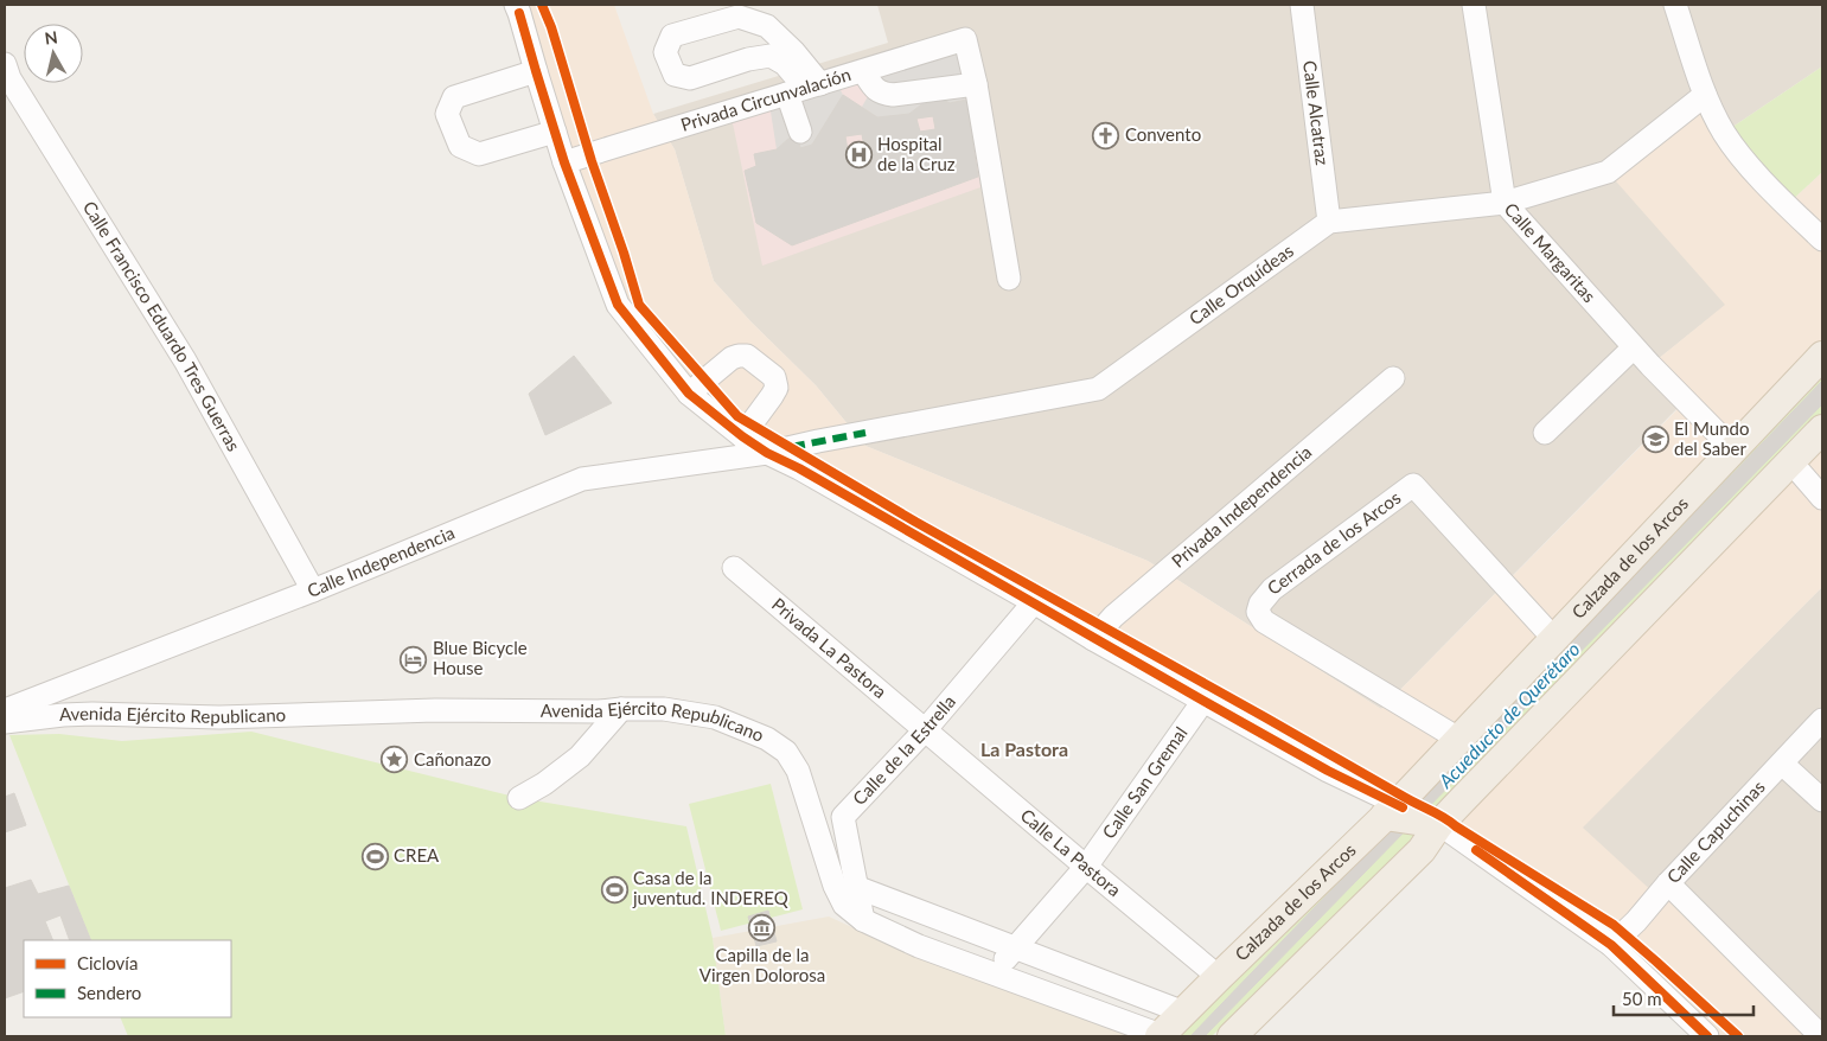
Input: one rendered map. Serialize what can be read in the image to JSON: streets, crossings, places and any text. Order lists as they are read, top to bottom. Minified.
{"streets":{"main road":["Calzada de los Arcos"],"street":["Privada Circunvalación","Calle Alcatraz","Calle Margaritas","Calle Orquídeas","Calle Francisco Eduardo Tres Guerras","Privada Independencia","Cerrada de los Arcos","Calle Independencia","Privada La Pastora","Avenida Ejército Republicano","Calle de la Estrella","Calle San Gremal","Calle Capuchinas","Calle La Pastora"]},"crossings":[["Calle Alcatraz","Calle Orquídeas"],["Calle Margaritas","Calle Orquídeas"],["Calle Margaritas","Calzada de los Arcos"],["Calle Orquídeas","Calle Independencia"],["Calle Francisco Eduardo Tres Guerras","Calle Independencia"],["Cerrada de los Arcos","Calzada de los Arcos"],["Calzada de los Arcos","Avenida Ejército Republicano"],["Calzada de los Arcos","Calle La Pastora"],["Privada La Pastora","Calle de la Estrella"],["Privada La Pastora","Calle La Pastora"],["Avenida Ejército Republicano","Calle de la Estrella"],["Avenida Ejército Republicano","Calle San Gremal"],["Calle de la Estrella","Calle La Pastora"],["Calle San Gremal","Calle La Pastora"]],"districts":["La Pastora"],"water":["Acueducto de Querétaro"],"places":{"church":["Convento"],"hospital":["Hospital de la Cruz"],"school or university":["El Mundo del Saber"],"hotel":["Blue Bicycle House"],"place":["Cañonazo"],"sports":["CREA","Casa de la juventud. INDEREQ"],"museum":["Capilla de la Virgen Dolorosa"]},"legend":["Ciclovía","Sendero"],"scale_bar":"50 m","north":"top"}
